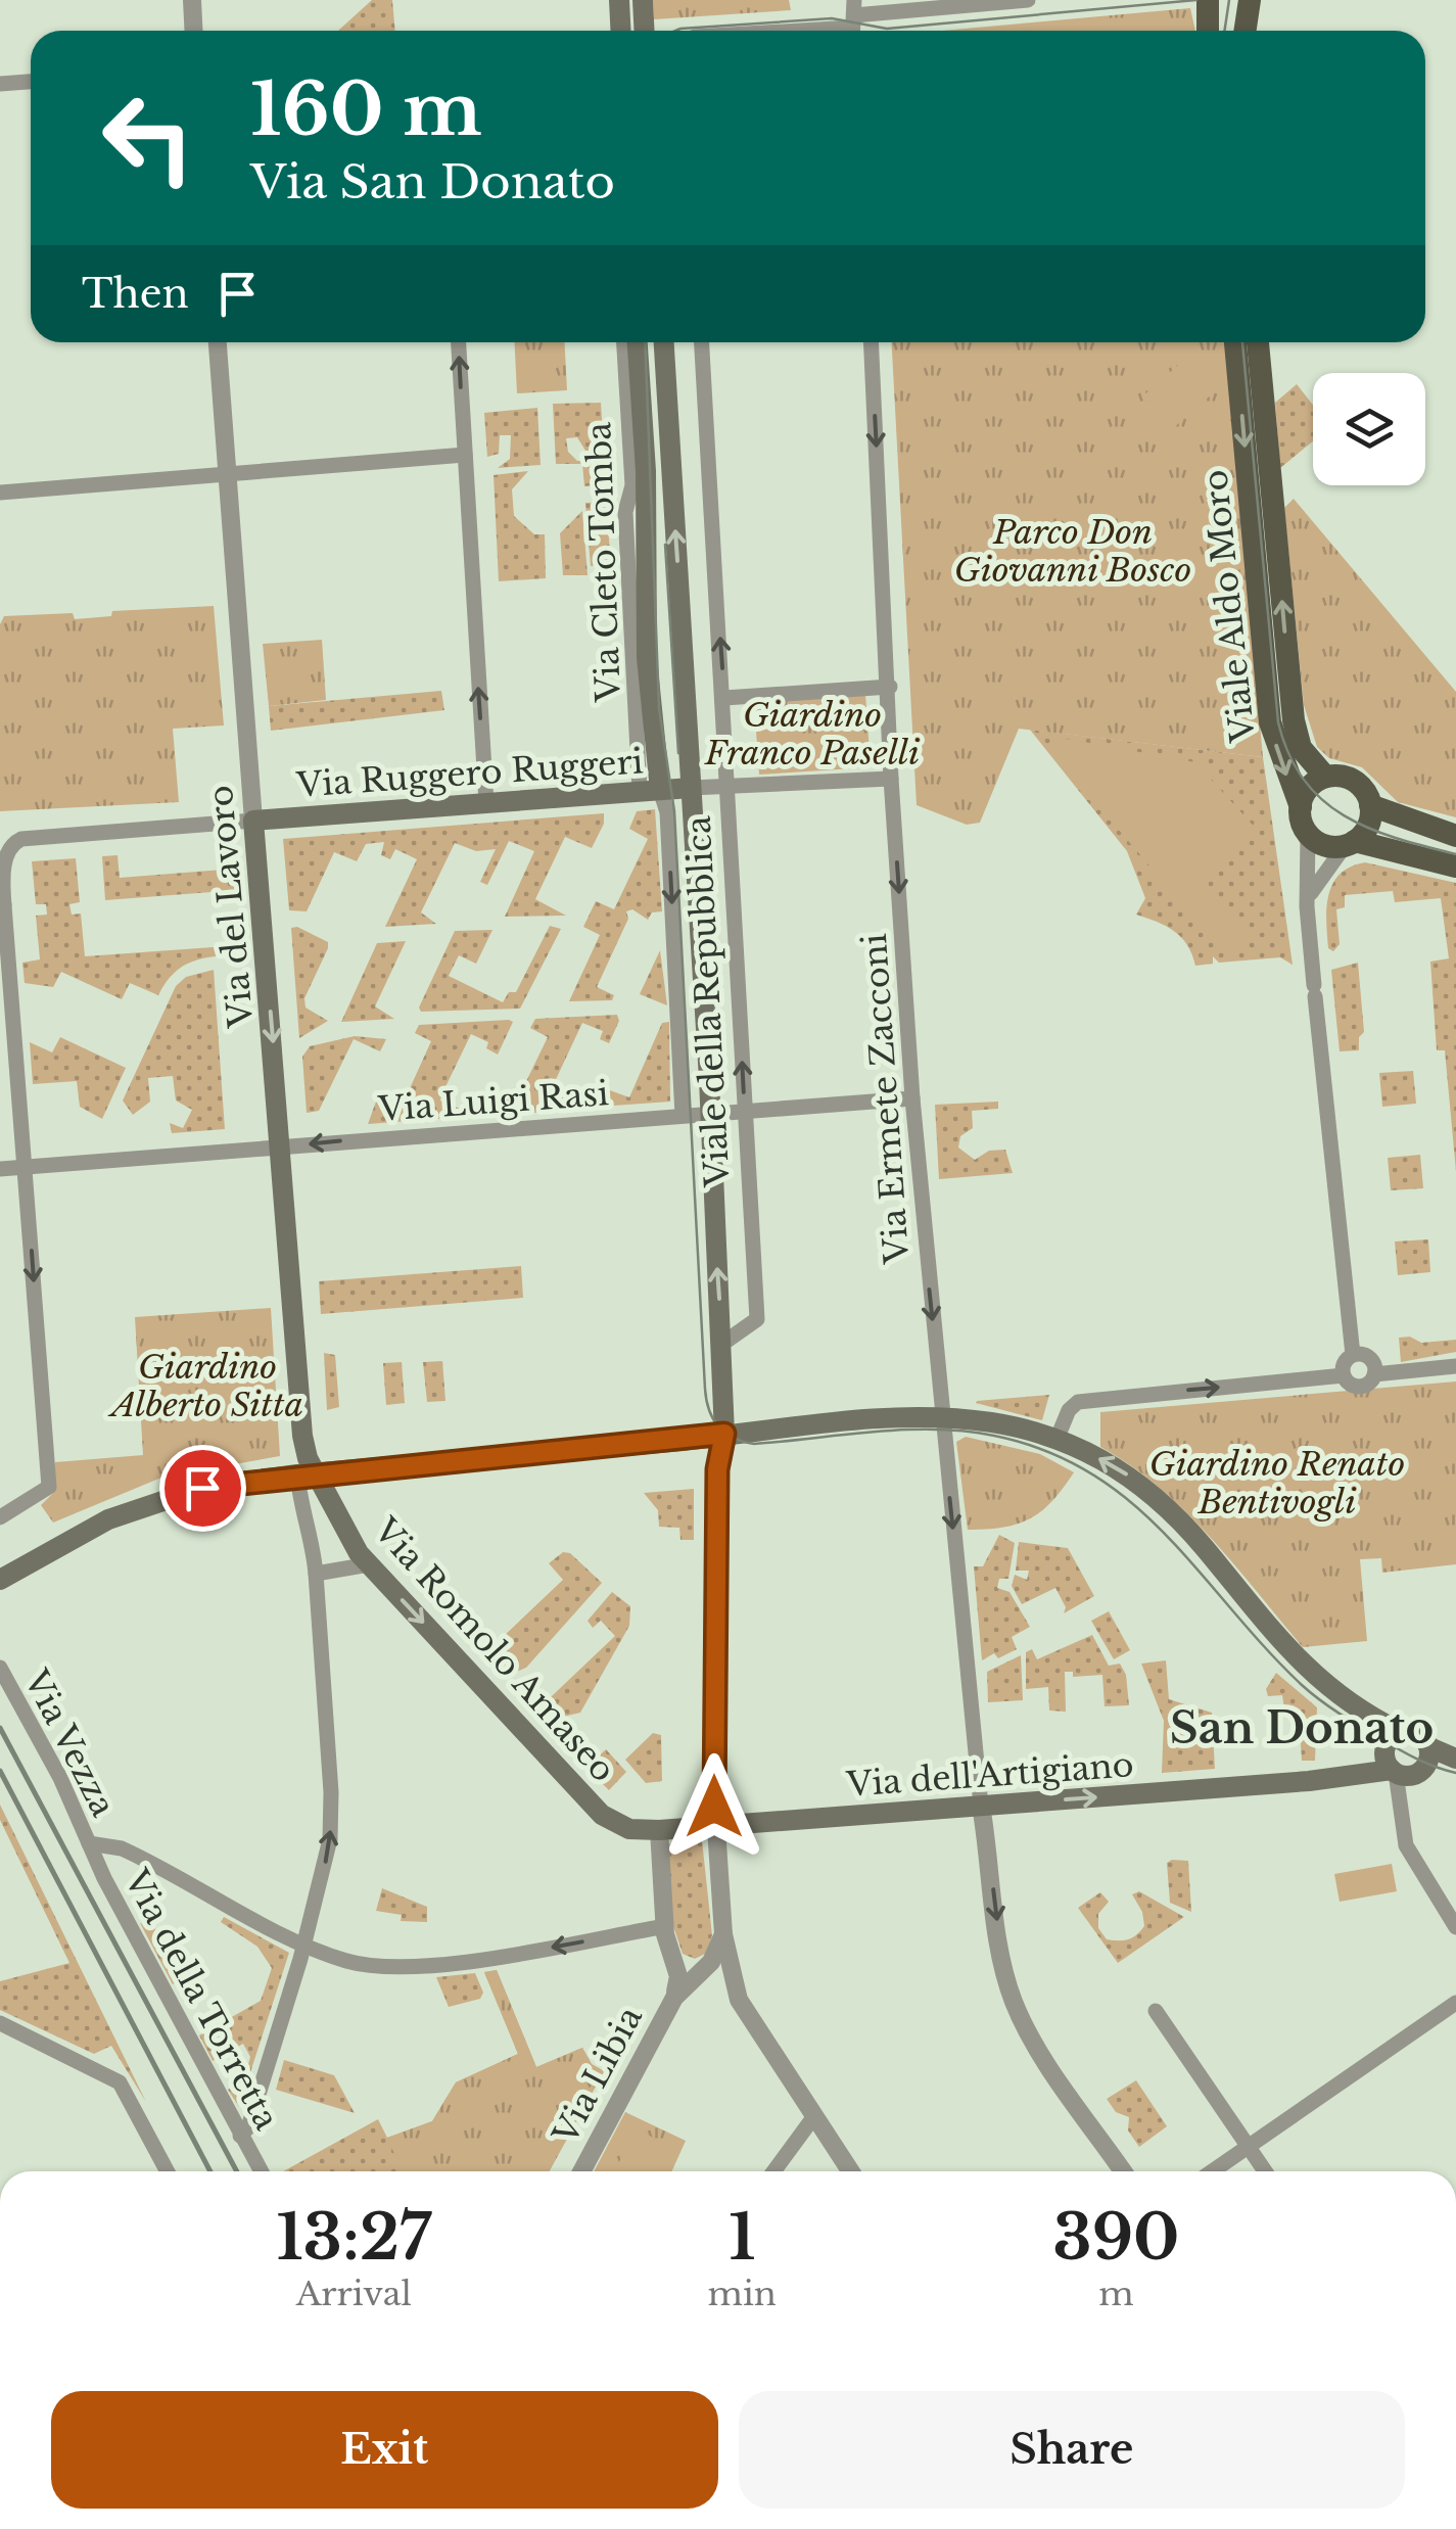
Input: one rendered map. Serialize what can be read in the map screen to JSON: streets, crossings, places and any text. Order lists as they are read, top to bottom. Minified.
{"streets":{"main road":["Viale Aldo Moro","Via Ruggero Ruggeri","Via del Lavoro","Viale della Repubblica","Via Romolo Amaseo","Via dell'Artigiano"],"street":["Via Cleto Tomba","Via Ermete Zacconi","Via Luigi Rasi","Via Vezza","Via della Torretta","Via Libia"]},"crossings":[["Via Cleto Tomba","Via Ruggero Ruggeri"],["Via Cleto Tomba","Viale della Repubblica"],["Via Ruggero Ruggeri","Via del Lavoro"],["Via Ruggero Ruggeri","Viale della Repubblica"],["Via del Lavoro","Via Luigi Rasi"],["Via del Lavoro","Via Romolo Amaseo"],["Viale della Repubblica","Via Luigi Rasi"],["Via Ermete Zacconi","Via Luigi Rasi"],["Via Ermete Zacconi","Via dell'Artigiano"],["Via Romolo Amaseo","Via dell'Artigiano"],["Via Romolo Amaseo","Via Libia"],["Via Vezza","Via della Torretta"]],"one_way":["Via Ermete Zacconi","Via Luigi Rasi","Via Romolo Amaseo","Via dell'Artigiano"],"districts":["San Donato"],"parks":["Parco Don Giovanni Bosco","Giardino Franco Paselli","Giardino Alberto Sitta","Giardino Renato Bentivogli"],"page":{"turn":["160 m","Via San Donato"],"then":"Then","eta":["13:27","Arrival","1","min","390","m"],"buttons":["Exit","Share"]}}
